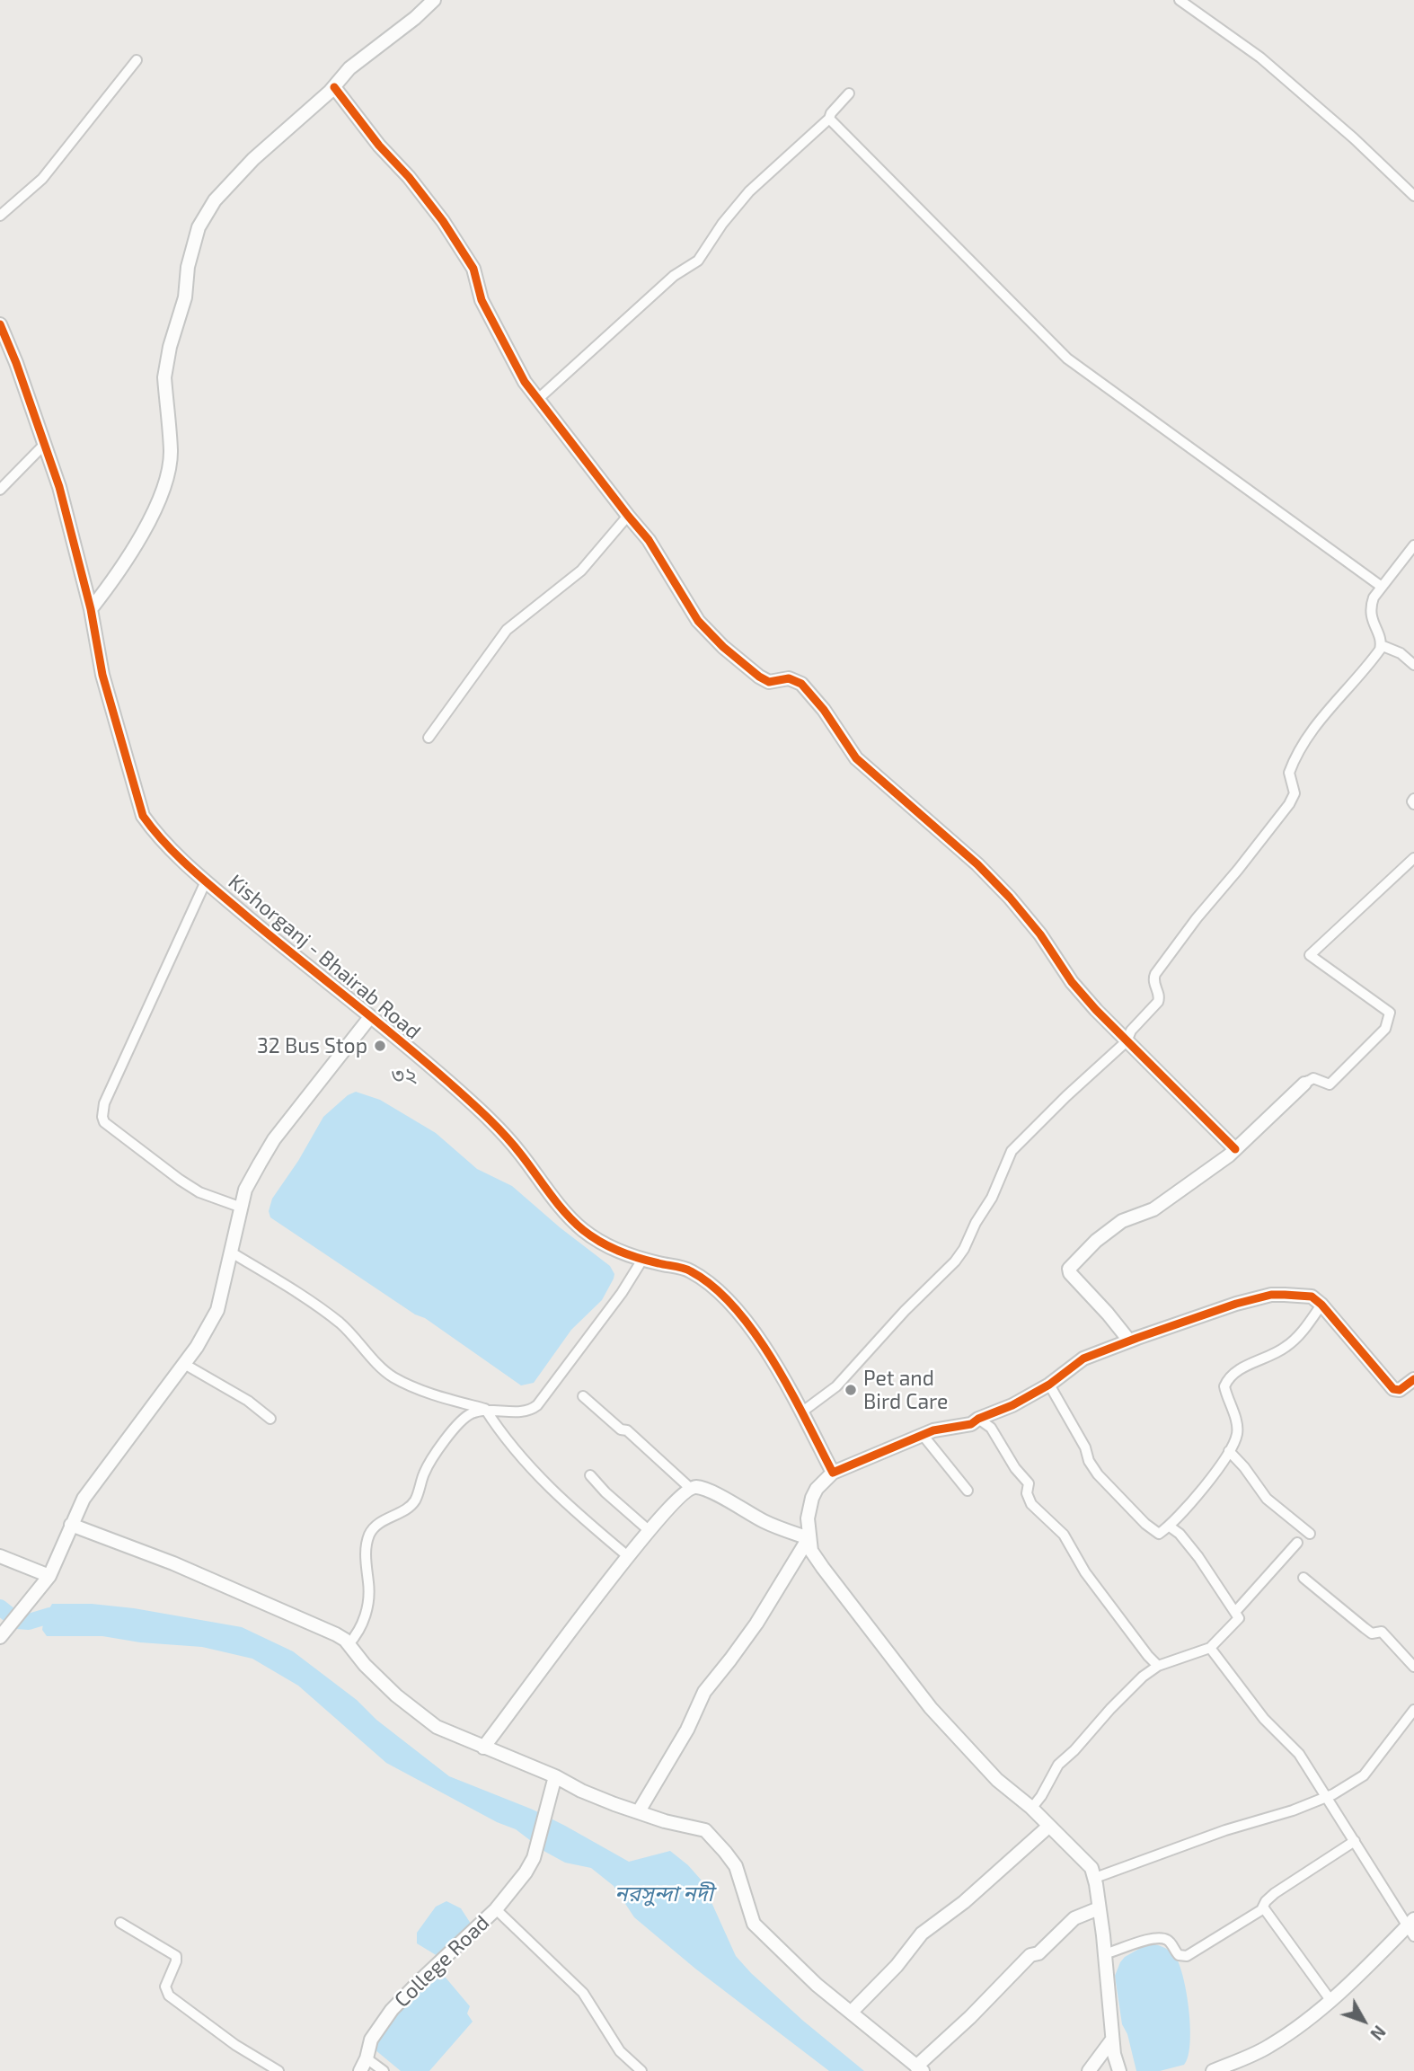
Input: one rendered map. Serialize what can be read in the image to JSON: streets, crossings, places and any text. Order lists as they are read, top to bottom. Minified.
{"streets":{"street":["Kishorganj - Bhairab Road","College Road"]},"districts":["৩২"],"water":["নরসুন্দা নদী"],"places":["32 Bus Stop","Pet and Bird Care"],"north":"bottom right"}
